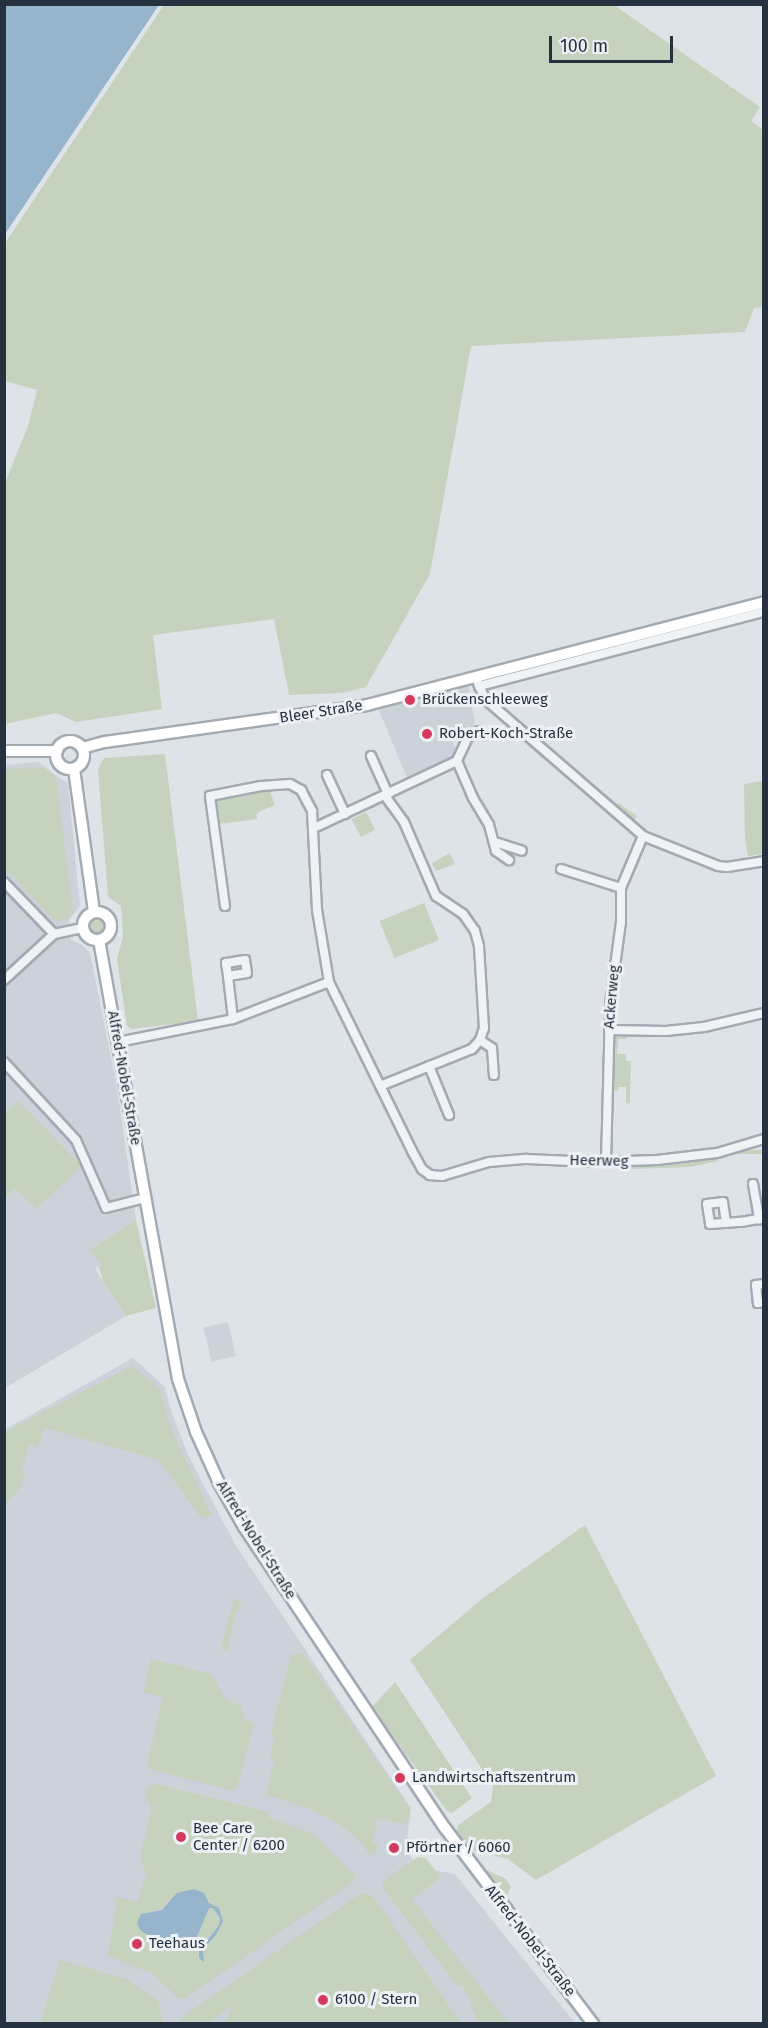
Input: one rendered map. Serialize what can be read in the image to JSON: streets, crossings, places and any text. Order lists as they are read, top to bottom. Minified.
{"streets":{"street":["Bleer Straße","Ackerweg","Alfred-Nobel-Straße","Heerweg"]},"crossings":[["Ackerweg","Heerweg"]],"places":["Brückenschleeweg","Robert-Koch-Straße","Landwirtschaftszentrum","Bee Care Center / 6200","Pförtner / 6060","Teehaus","6100 / Stern"],"scale_bar":"100 m"}
